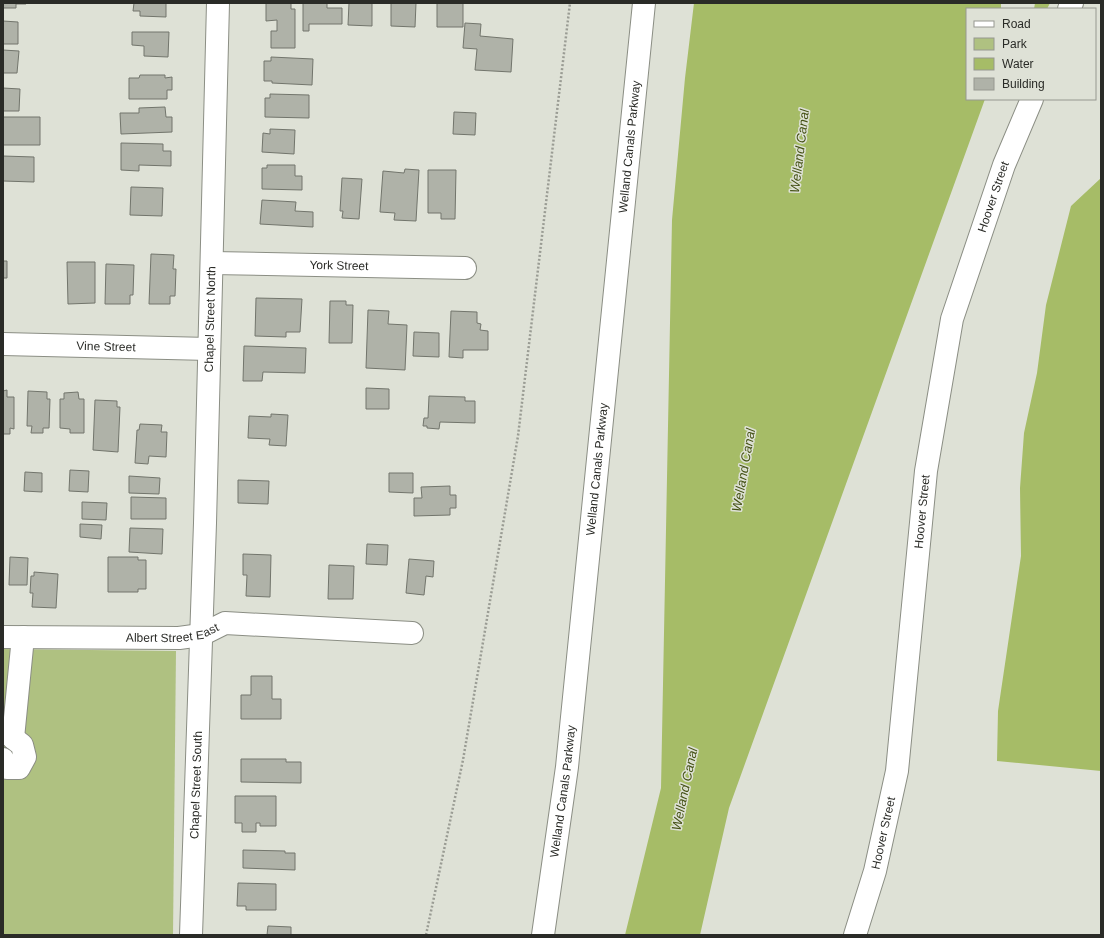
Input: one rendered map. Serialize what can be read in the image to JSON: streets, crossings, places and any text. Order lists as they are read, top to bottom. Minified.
{"streets":{"street":["Welland Canals Parkway","Hoover Street","York Street","Chapel Street North","Vine Street","Albert Street East","Chapel Street South"]},"crossings":[["York Street","Chapel Street North"],["Chapel Street North","Vine Street"],["Chapel Street North","Albert Street East"],["Chapel Street North","Chapel Street South"],["Albert Street East","Chapel Street South"]],"water":["Welland Canal"],"legend":["Road","Park","Water","Building"]}
